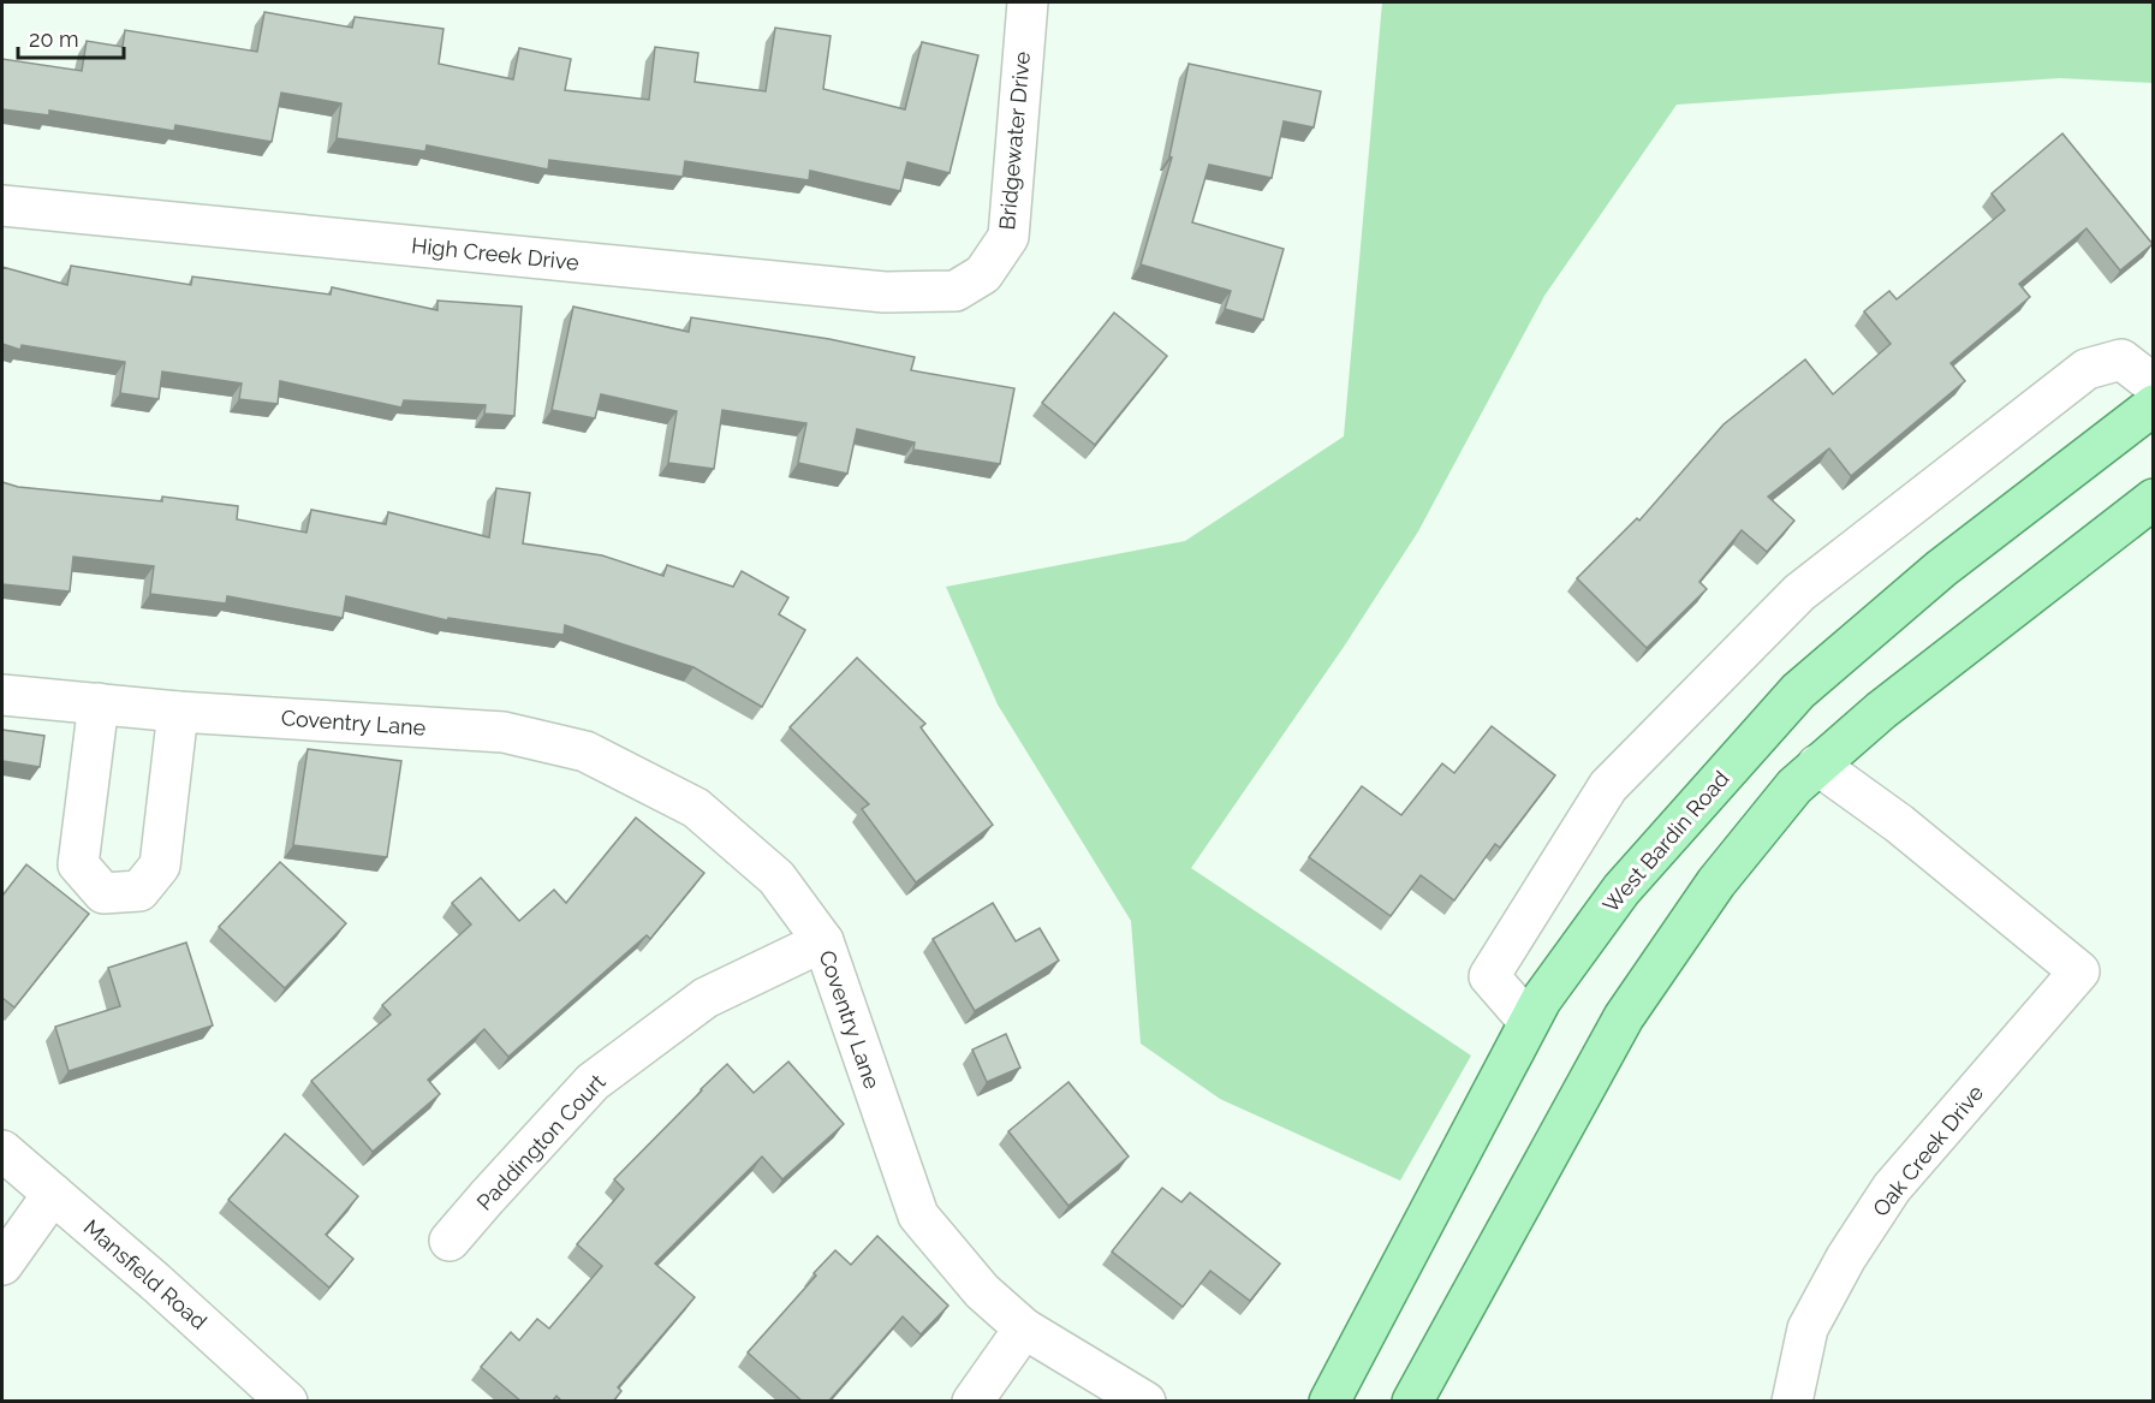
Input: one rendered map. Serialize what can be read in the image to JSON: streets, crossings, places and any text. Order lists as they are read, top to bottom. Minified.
{"streets":{"main road":["West Bardin Road"],"street":["Bridgewater Drive","High Creek Drive","Coventry Lane","Paddington Court","Oak Creek Drive","Mansfield Road"]},"crossings":[["Bridgewater Drive","High Creek Drive"],["Coventry Lane","Paddington Court"]],"scale_bar":"20 m"}
